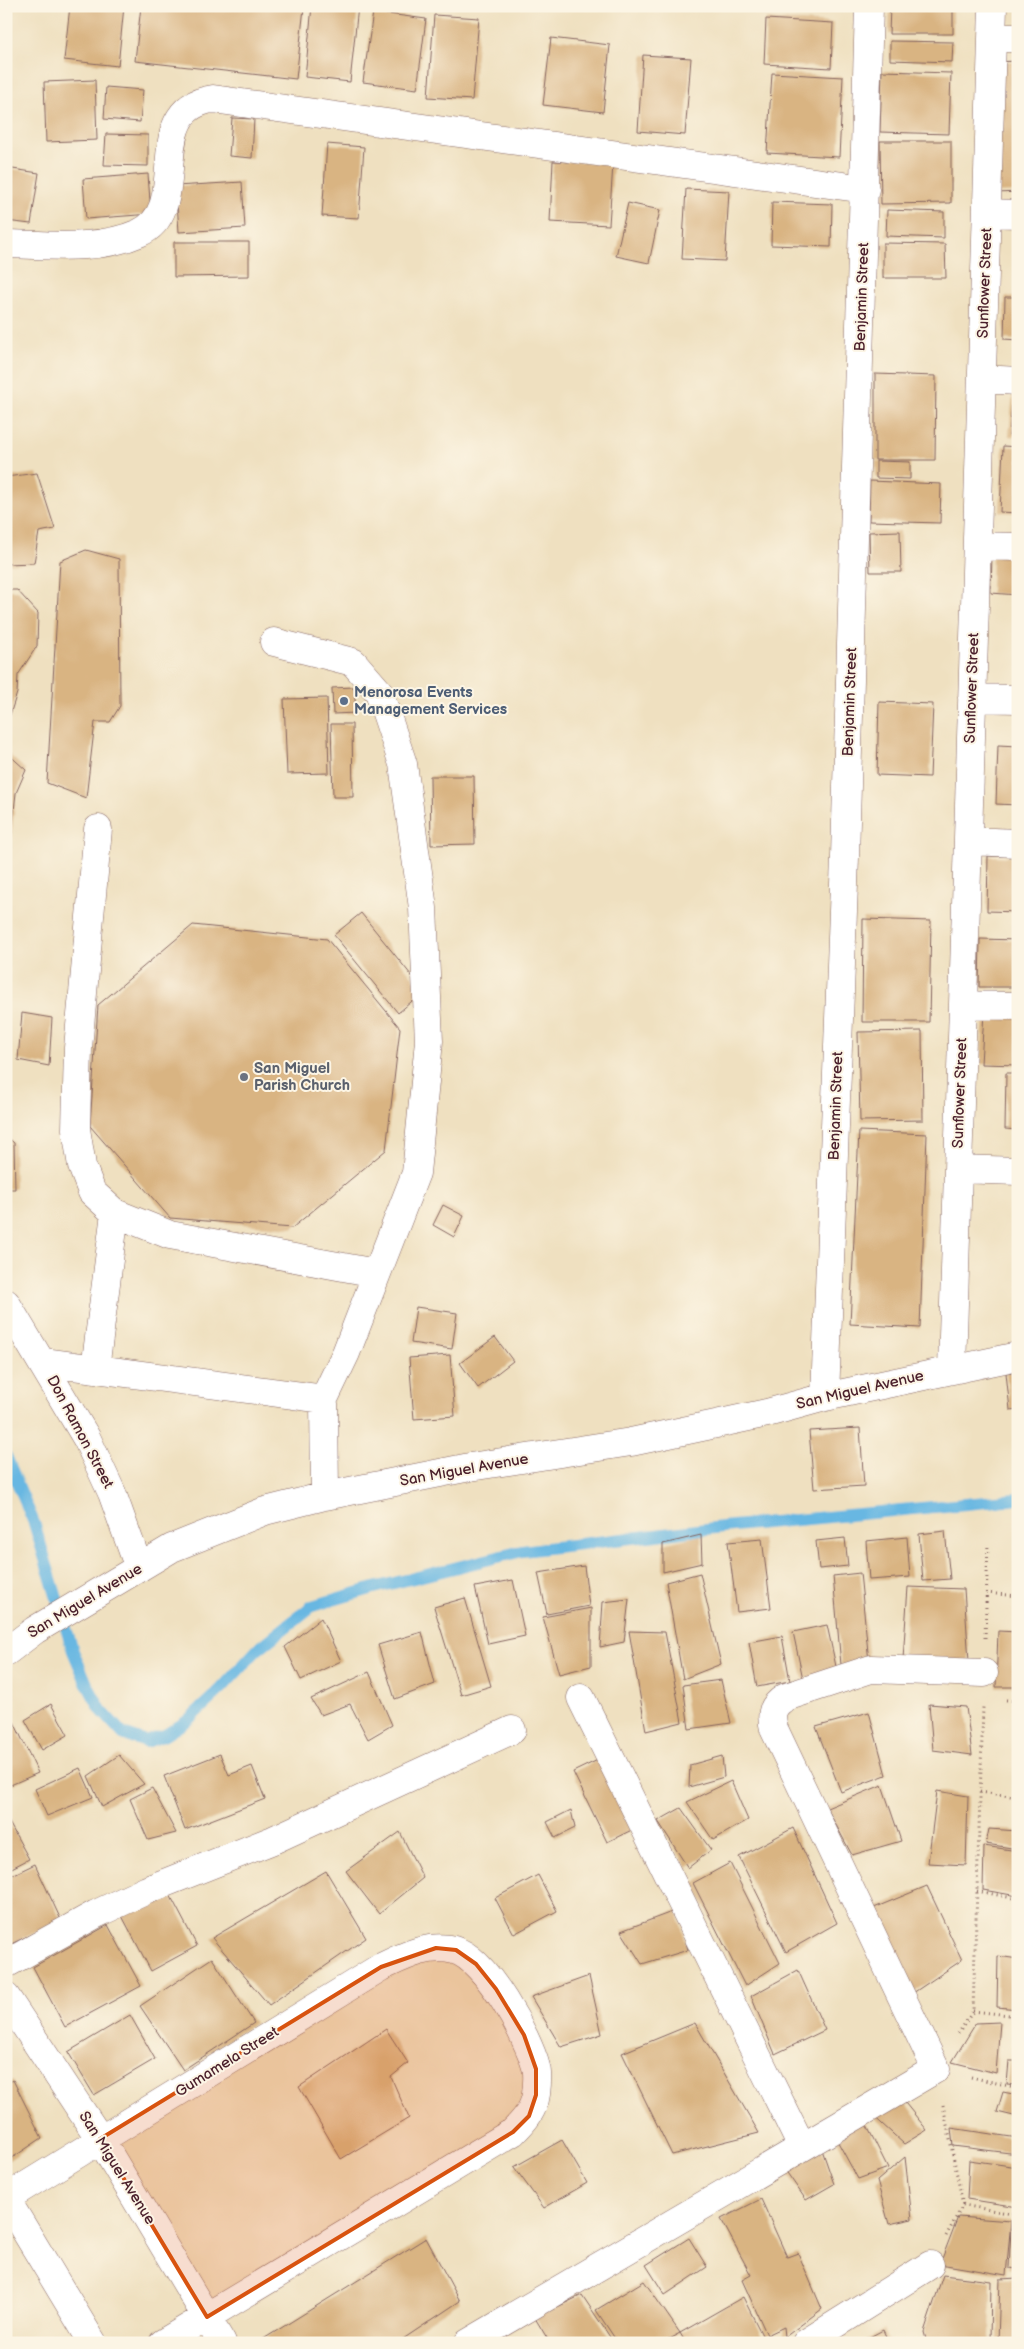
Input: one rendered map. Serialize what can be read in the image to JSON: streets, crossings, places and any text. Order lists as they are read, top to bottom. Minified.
{"streets":{"street":["Sunflower Street","Benjamin Street","San Miguel Avenue","Don Ramon Street","Gumamela Street"]},"crossings":[["Sunflower Street","San Miguel Avenue"],["Benjamin Street","San Miguel Avenue"],["San Miguel Avenue","Don Ramon Street"],["San Miguel Avenue","Gumamela Street"]],"places":["Menorosa Events Management Services","San Miguel Parish Church"]}
